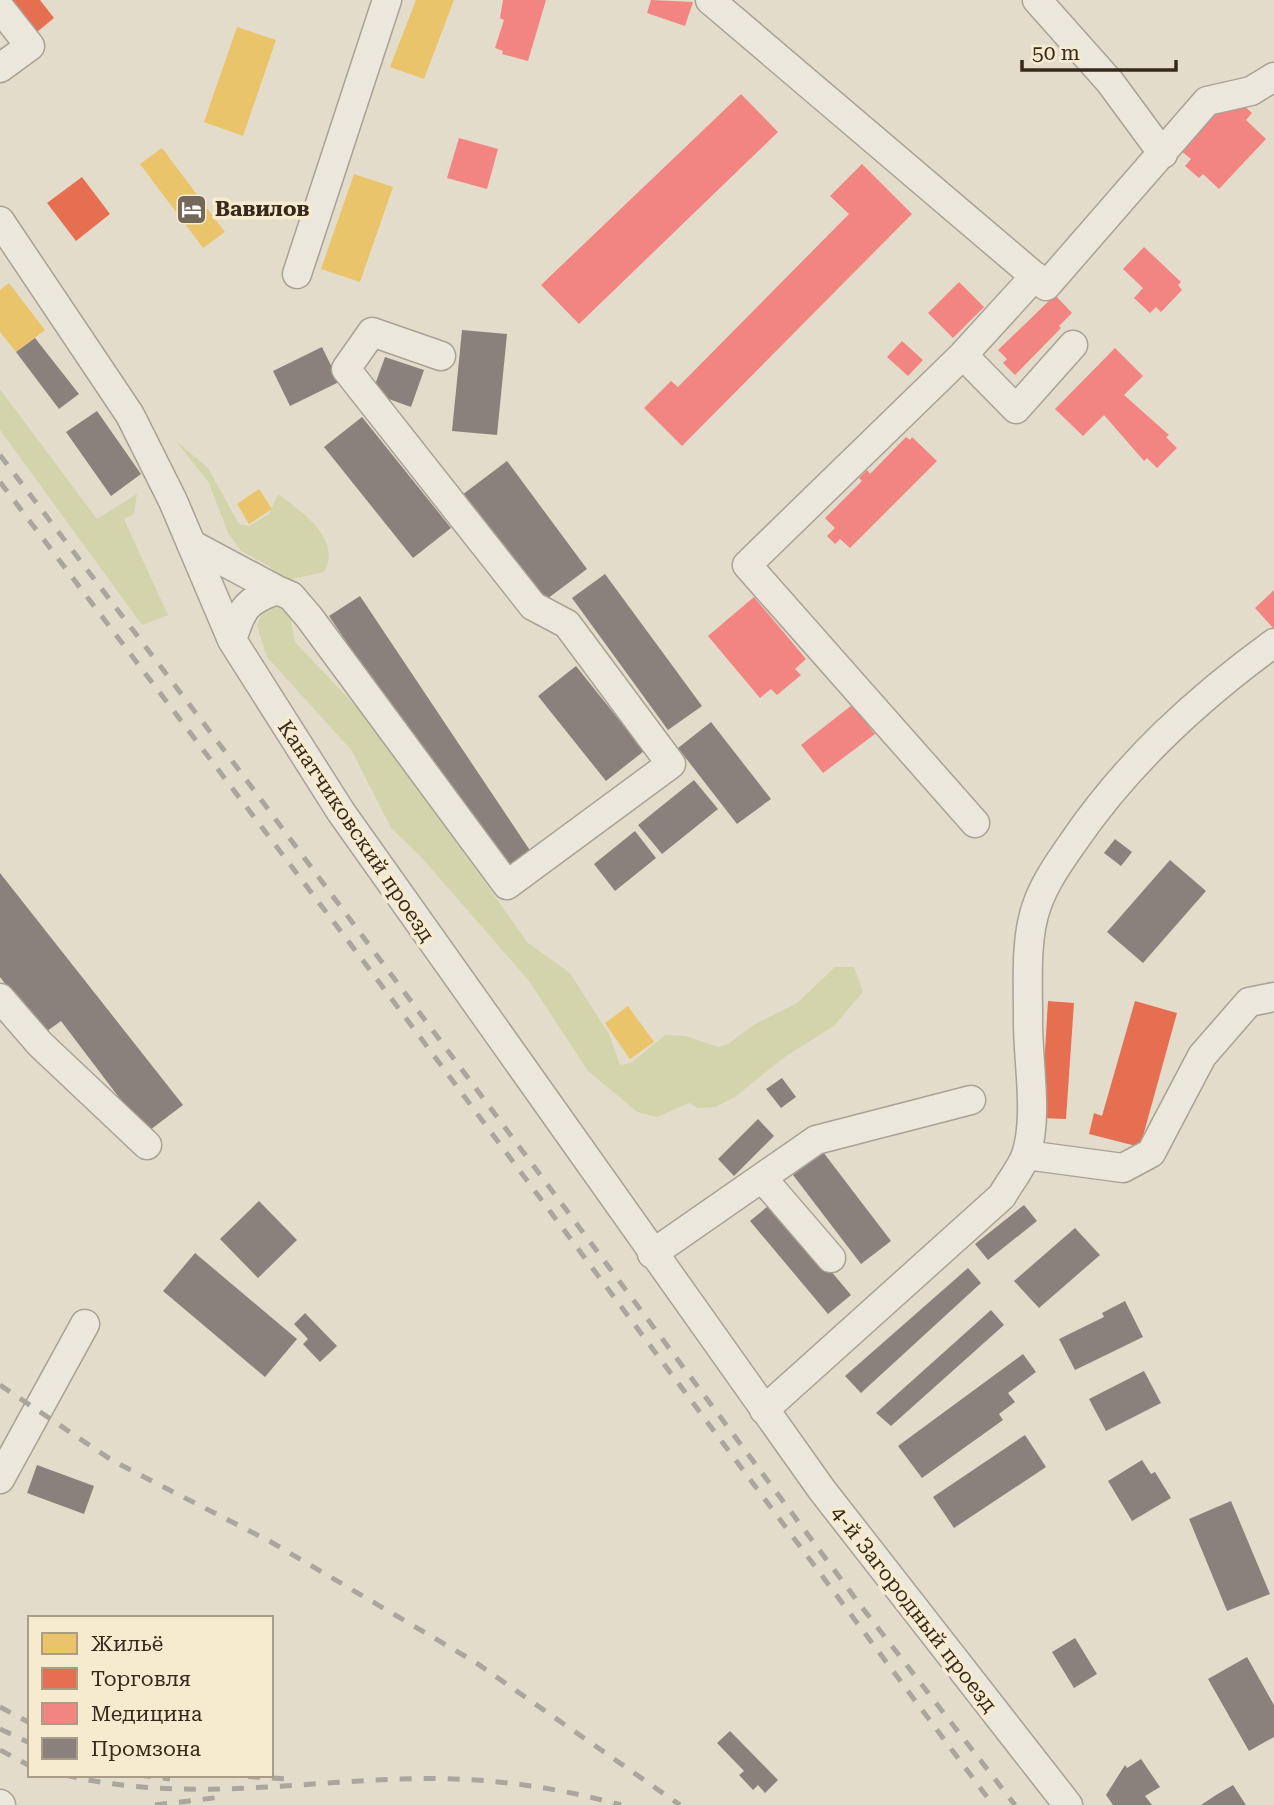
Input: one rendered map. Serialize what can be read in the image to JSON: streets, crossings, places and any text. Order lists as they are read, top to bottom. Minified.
{"streets":{"street":["Канатчиковский проезд","4-й Загородный проезд"]},"crossings":[["Канатчиковский проезд","4-й Загородный проезд"]],"places":{"hotel":["Вавилов"]},"legend":["Жильё","Торговля","Медицина","Промзона"],"scale_bar":"50 m"}
